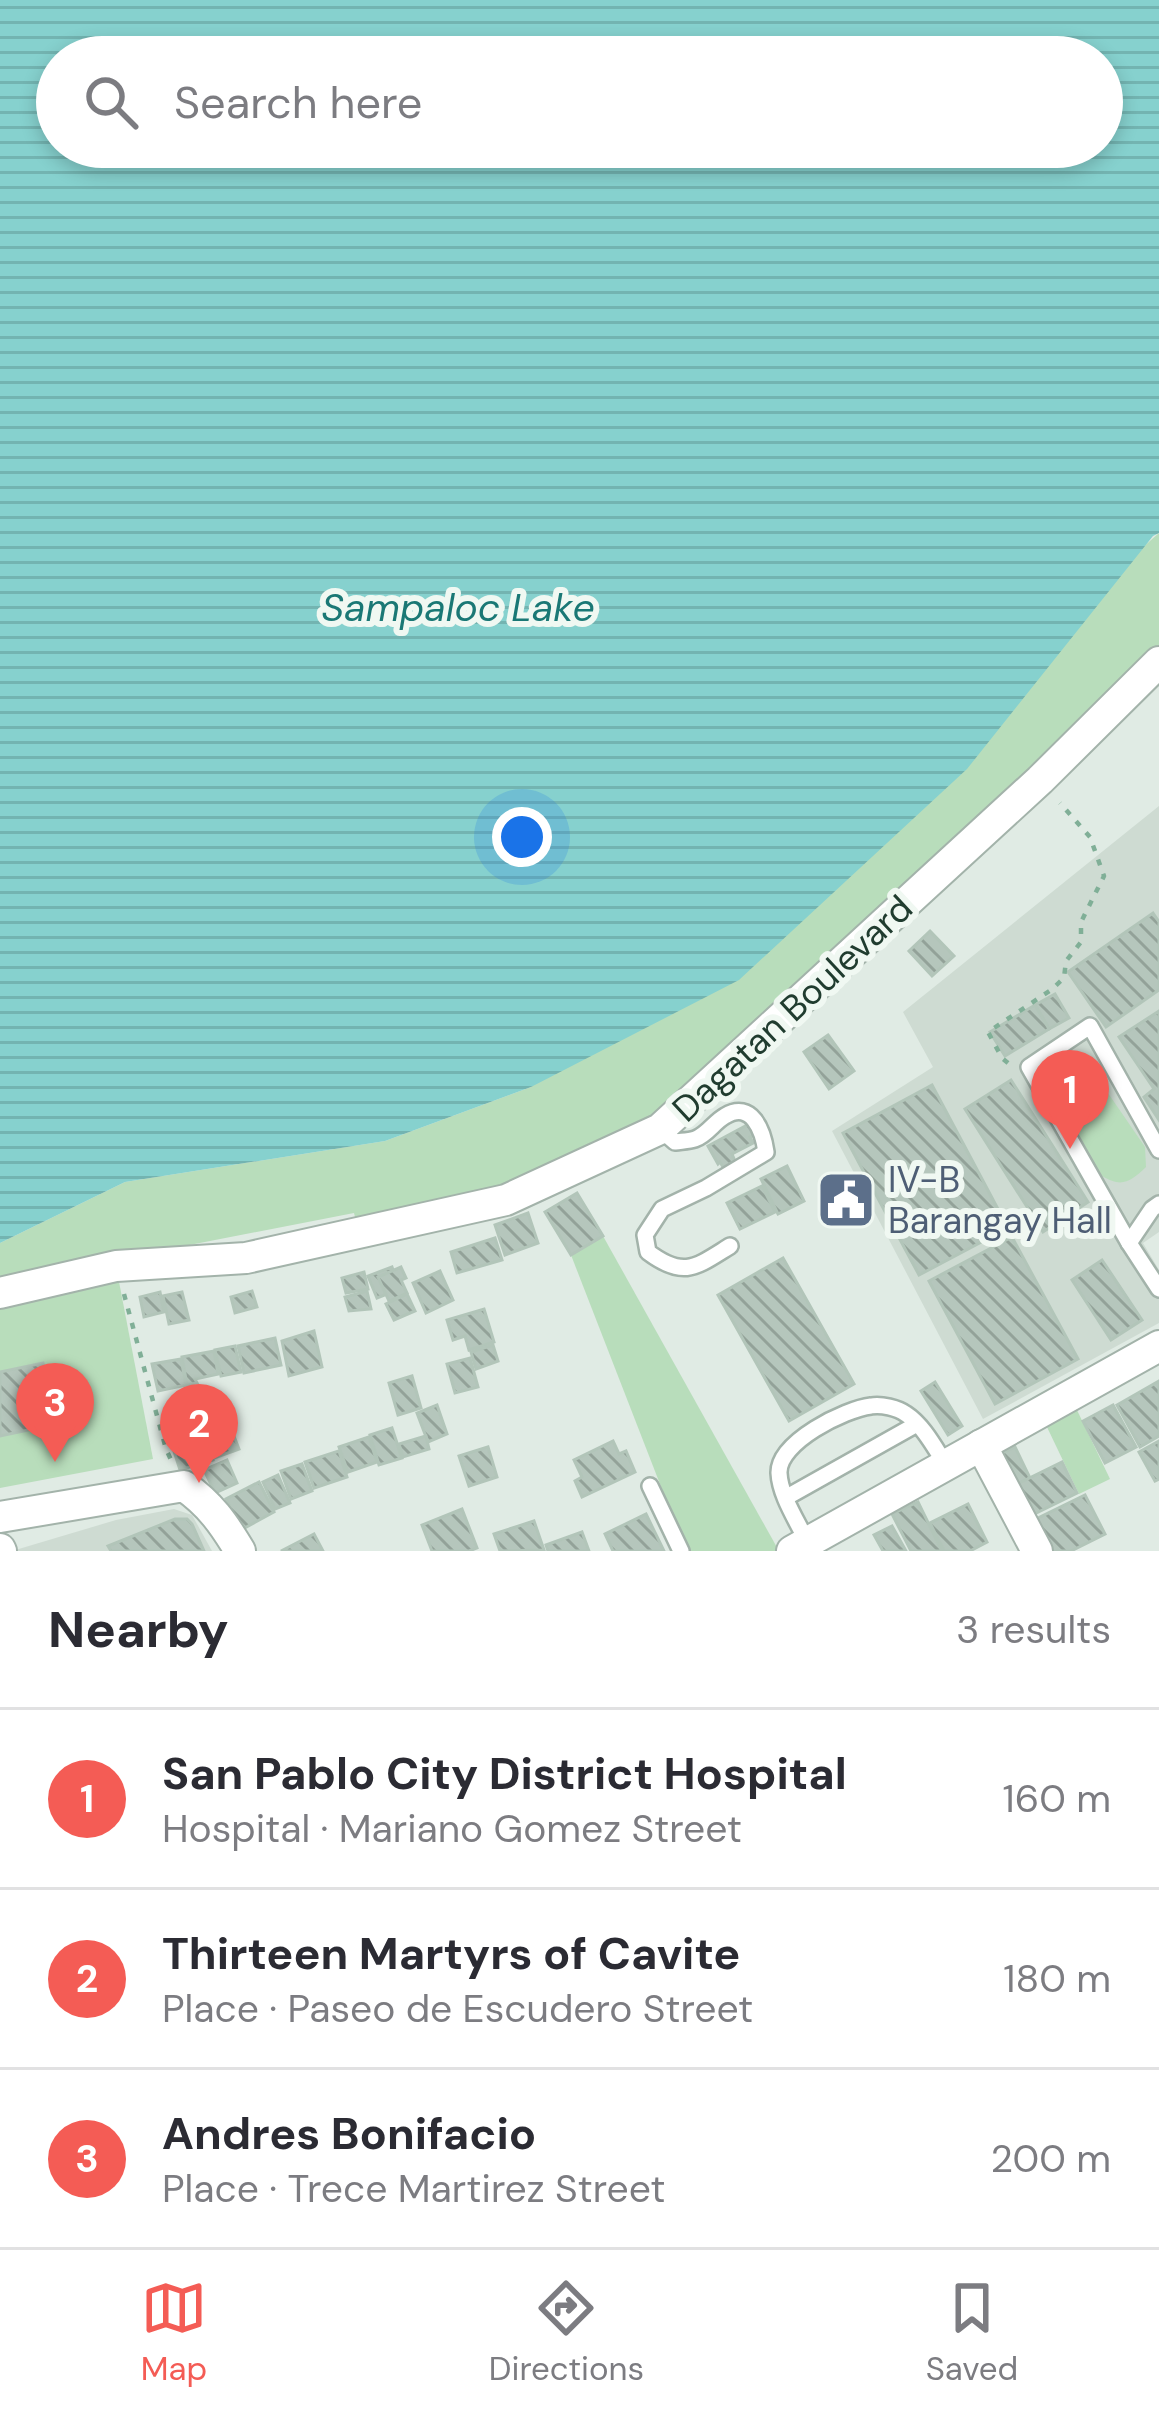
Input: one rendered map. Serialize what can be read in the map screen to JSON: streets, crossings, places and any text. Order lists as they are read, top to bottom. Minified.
{"streets":{"street":["Dagatan Boulevard"]},"water":["Sampaloc Lake"],"places":{"public building":["IV-B Barangay Hall"]},"page":{"search":"Search here","pins":["1","3","2"],"heading":["Nearby","3 results"],"list":[{"mark":"1","name":"San Pablo City District Hospital","note":"Hospital · Mariano Gomez Street","value":"160 m"},{"mark":"2","name":"Thirteen Martyrs of Cavite","note":"Place · Paseo de Escudero Street","value":"180 m"},{"mark":"3","name":"Andres Bonifacio","note":"Place · Trece Martirez Street","value":"200 m"}],"nav":["Map","Directions","Saved"]}}
